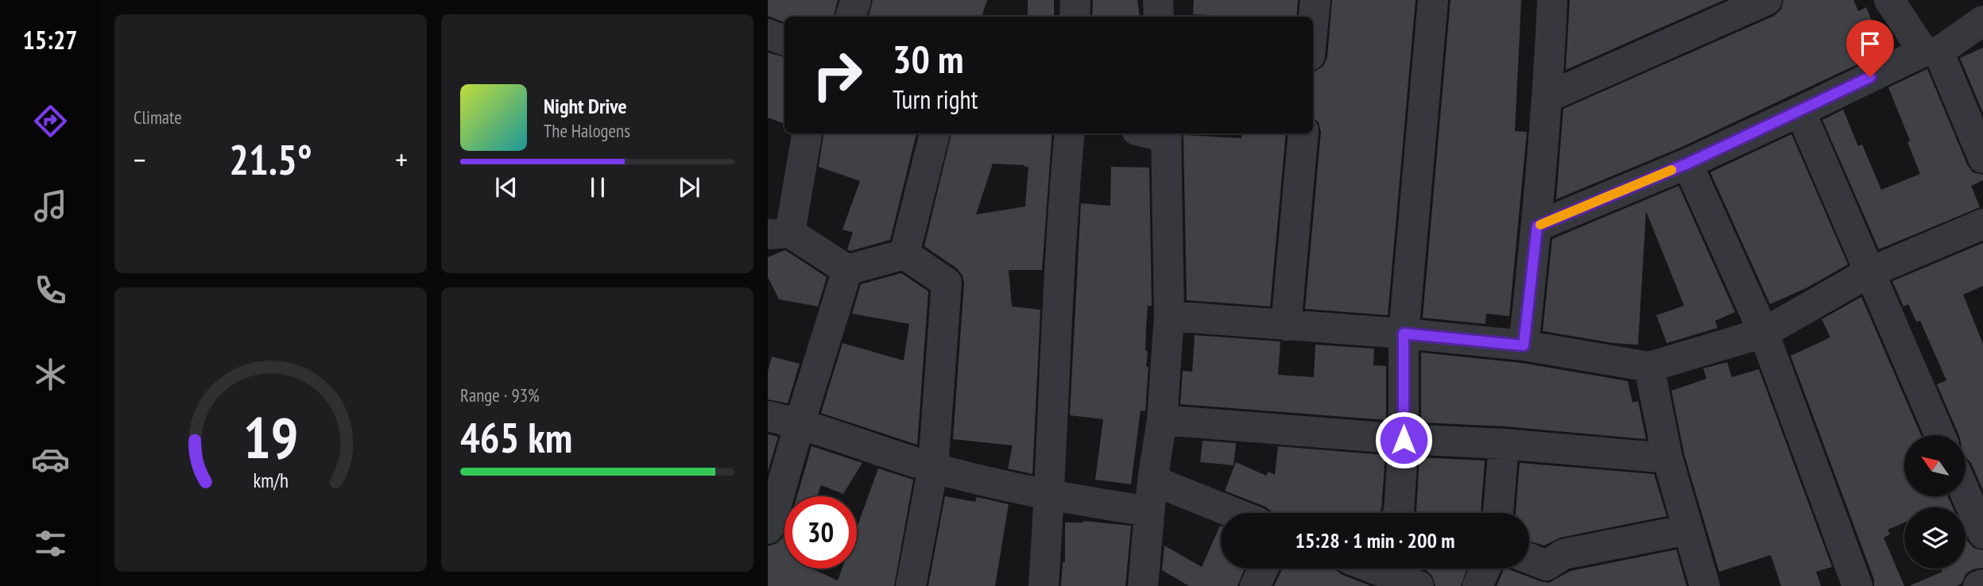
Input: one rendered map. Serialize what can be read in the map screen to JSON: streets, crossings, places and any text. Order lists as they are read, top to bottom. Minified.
{"north":"top left","page":{"tabs":"15:27","tile":["Climate",["Range · 93%","465 km"]],"turn":["30 m","Turn right"],"song":["Night Drive","The Halogens"],"heat":["−","21.5°","+"],"limit":"30","trip":"15:28 · 1 min · 200 m","gauge":["19","km/h"]}}
